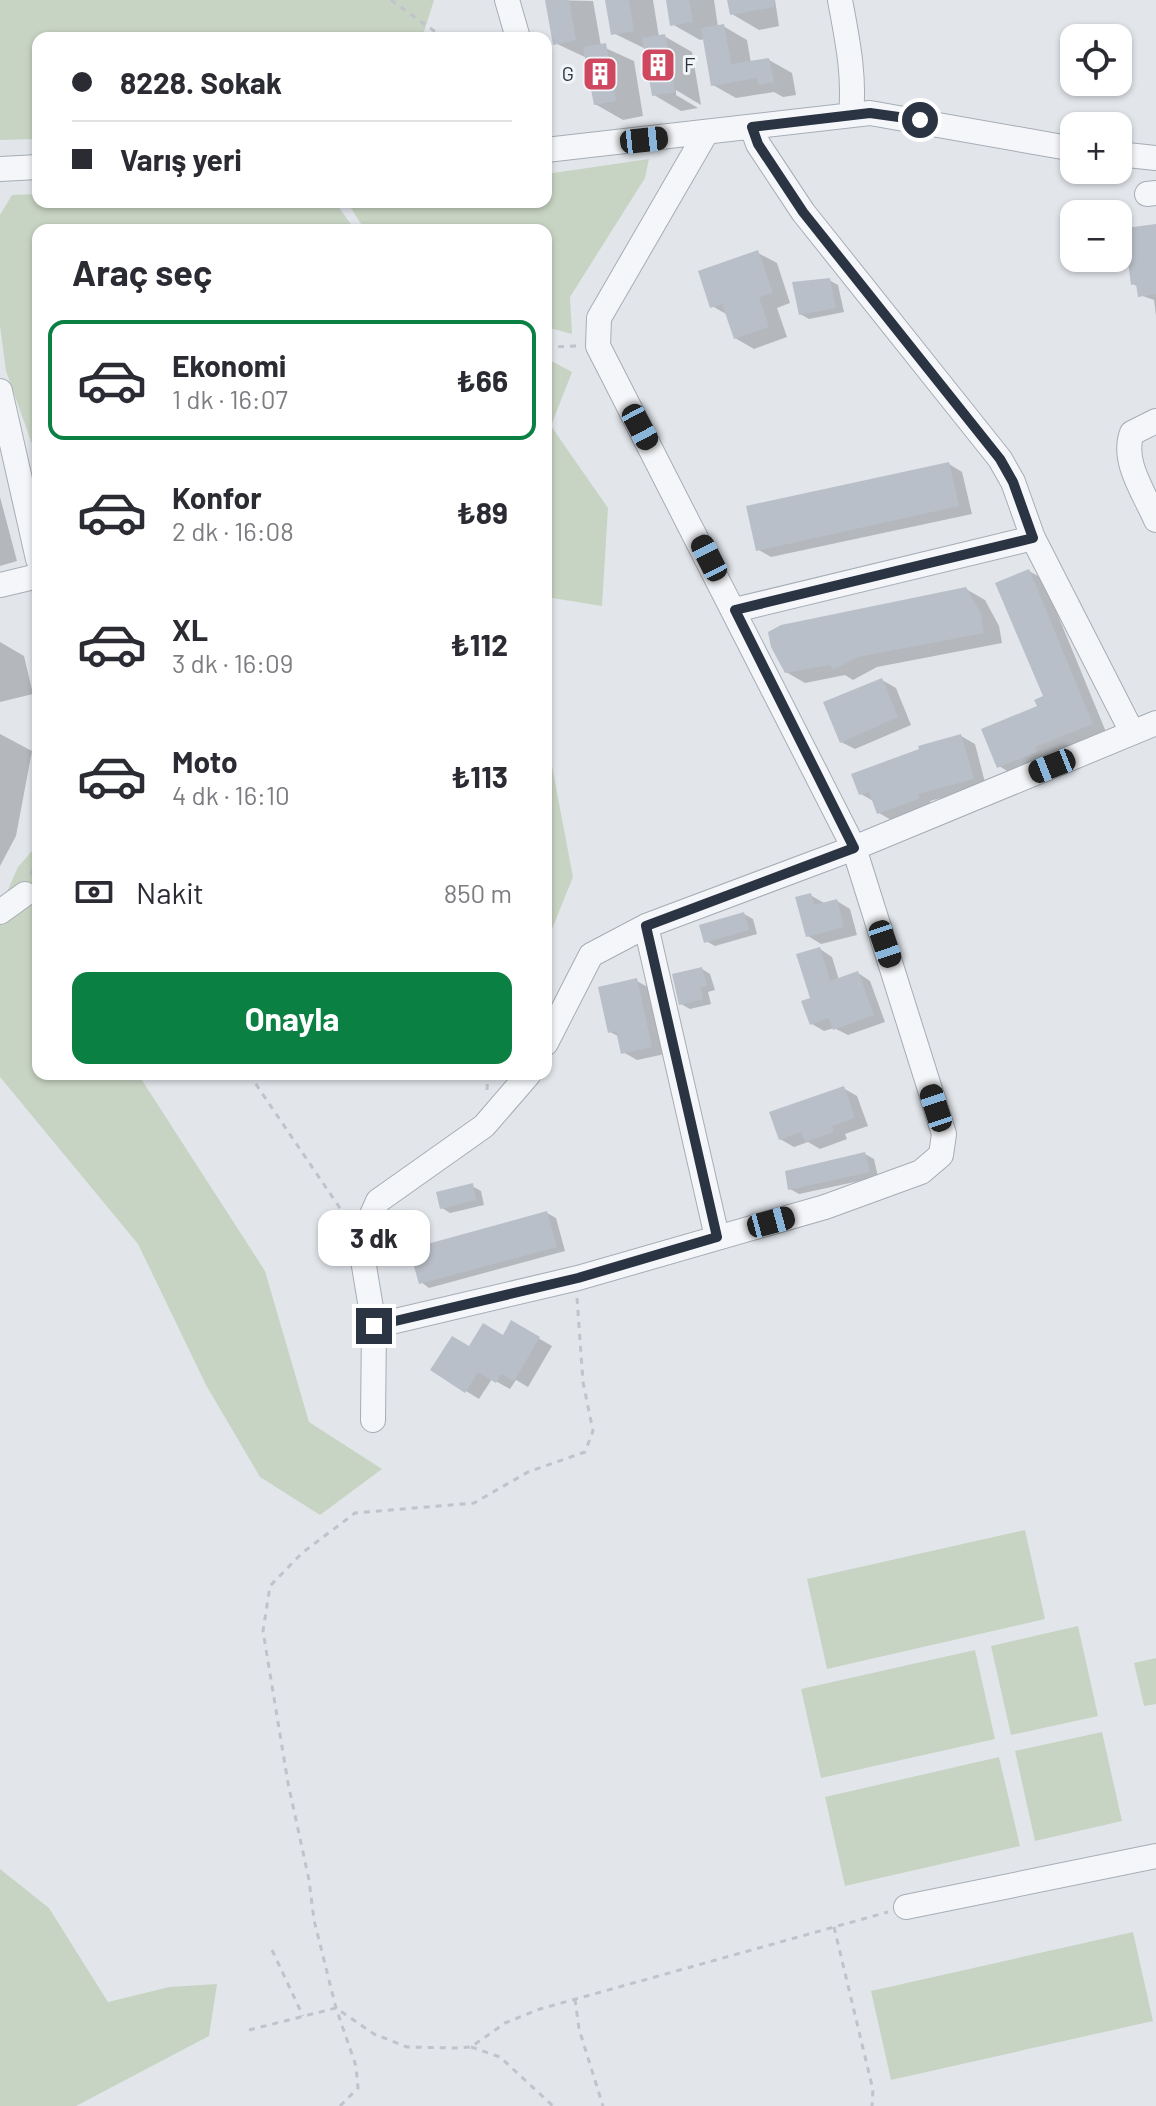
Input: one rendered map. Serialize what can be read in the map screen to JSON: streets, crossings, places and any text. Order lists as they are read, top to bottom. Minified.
{"places":{"building":["F","G"]},"page":{"map_buttons":["+","−"],"banner":["8228. Sokak","Varış yeri"],"heading":"Araç seç","list":[{"name":"Ekonomi","note":"1 dk · 16:07","value":"₺66"},{"name":"Konfor","note":"2 dk · 16:08","value":"₺89"},{"name":"XL","note":"3 dk · 16:09","value":"₺112"},{"name":"Moto","note":"4 dk · 16:10","value":"₺113"}],"pay":["Nakit","850 m"],"buttons":"Onayla","bubble":"3 dk"}}
